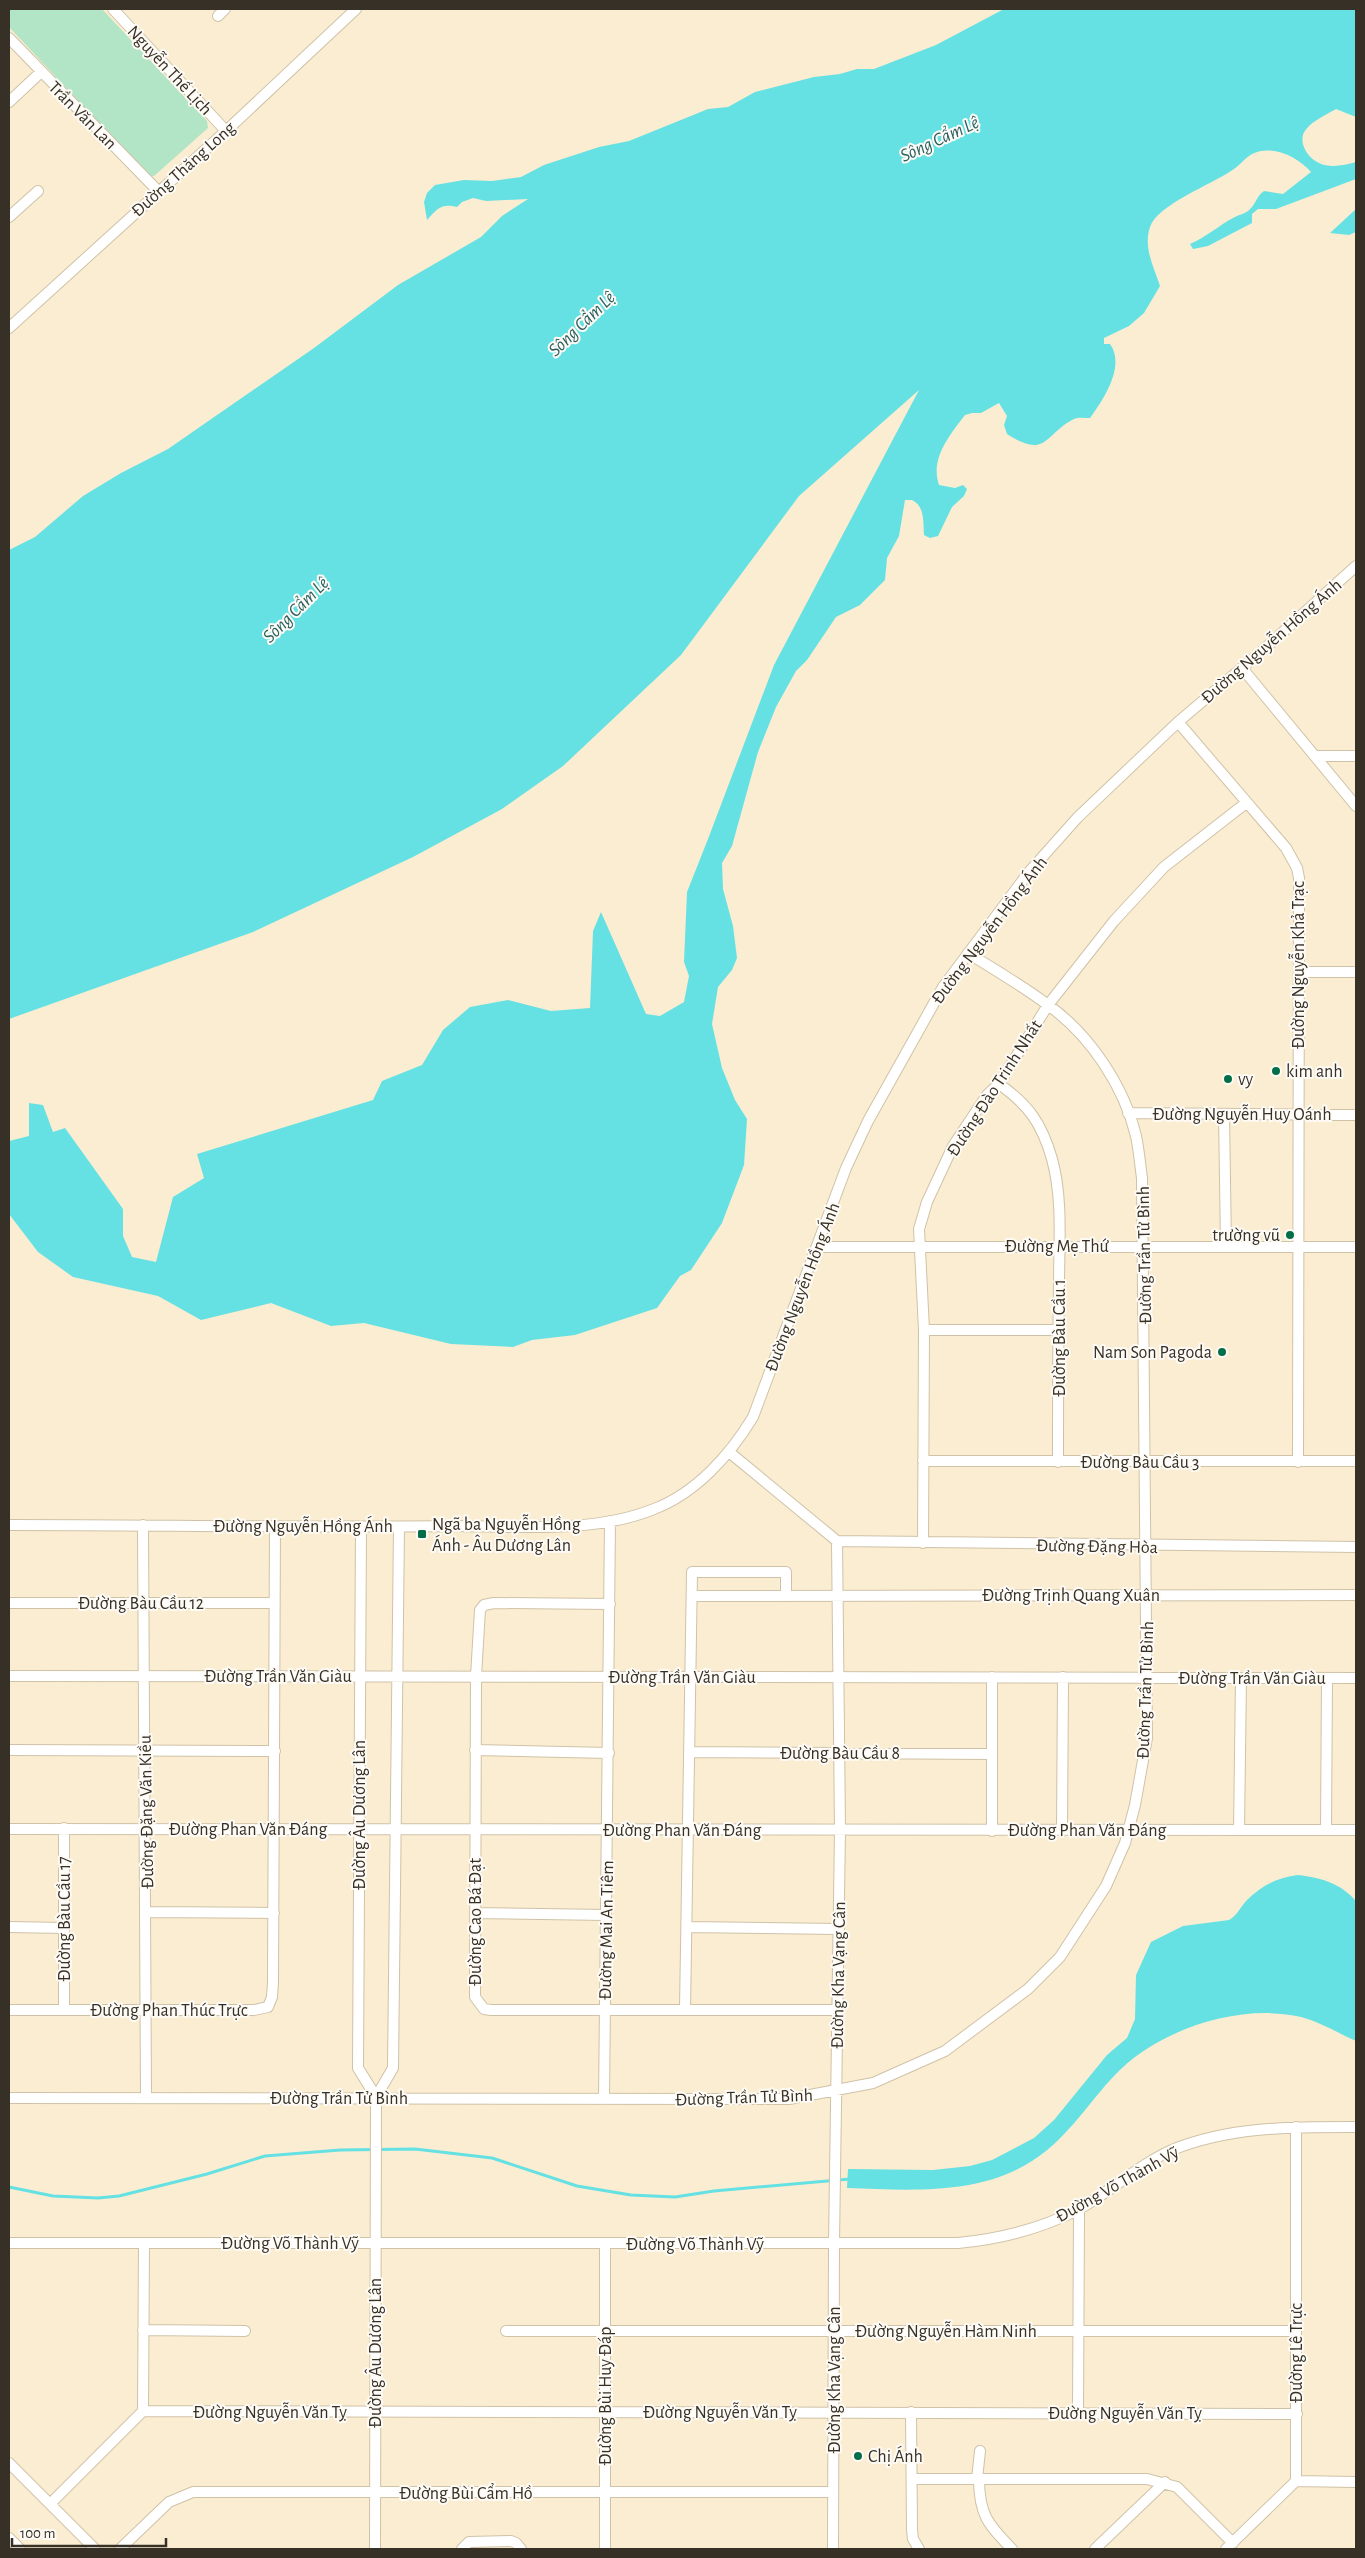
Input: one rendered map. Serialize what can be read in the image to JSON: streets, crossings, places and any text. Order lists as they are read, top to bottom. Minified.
{"streets":{"street":["Nguyễn Thế Lịch","Trần Văn Lan","Đường Thăng Long","Đường Nguyễn Hồng Ánh","Đường Nguyễn Khả Trạc","Đường Đào Trinh Nhất","Đường Nguyễn Huy Oánh","Đường Mẹ Thứ","Đường Trần Tử Bình","Đường Bàu Cầu 1","Đường Bàu Cầu 3","Đường Đặng Hòa","Đường Trịnh Quang Xuân","Đường Bàu Cầu 12","Đường Trần Văn Giàu","Đường Bàu Cầu 8","Đường Đặng Văn Kiều","Đường Âu Dương Lân","Đường Phan Văn Đáng","Đường Bàu Cầu 17","Đường Cao Bá Đạt","Đường Mai An Tiêm","Đường Kha Vạng Cân","Đường Phan Thúc Trực","Đường Võ Thành Vỹ","Đường Nguyễn Hàm Ninh","Đường Lê Trực","Đường Bùi Huy Đáp","Đường Nguyễn Văn Tỵ","Đường Bùi Cẩm Hồ"]},"crossings":[["Nguyễn Thế Lịch","Đường Thăng Long"],["Trần Văn Lan","Đường Thăng Long"],["Đường Nguyễn Hồng Ánh","Đường Nguyễn Khả Trạc"],["Đường Nguyễn Hồng Ánh","Đường Mẹ Thứ"],["Đường Nguyễn Hồng Ánh","Đường Trần Tử Bình"],["Đường Nguyễn Hồng Ánh","Đường Đặng Văn Kiều"],["Đường Nguyễn Hồng Ánh","Đường Âu Dương Lân"],["Đường Nguyễn Hồng Ánh","Đường Mai An Tiêm"],["Đường Nguyễn Hồng Ánh","Đường Phan Thúc Trực"],["Đường Nguyễn Khả Trạc","Đường Đào Trinh Nhất"],["Đường Nguyễn Khả Trạc","Đường Nguyễn Huy Oánh"],["Đường Nguyễn Khả Trạc","Đường Mẹ Thứ"],["Đường Nguyễn Khả Trạc","Đường Bàu Cầu 3"],["Đường Đào Trinh Nhất","Đường Mẹ Thứ"],["Đường Đào Trinh Nhất","Đường Trần Tử Bình"],["Đường Đào Trinh Nhất","Đường Bàu Cầu 1"],["Đường Đào Trinh Nhất","Đường Bàu Cầu 3"],["Đường Đào Trinh Nhất","Đường Đặng Hòa"],["Đường Nguyễn Huy Oánh","Đường Trần Tử Bình"],["Đường Mẹ Thứ","Đường Trần Tử Bình"],["Đường Mẹ Thứ","Đường Bàu Cầu 1"],["Đường Trần Tử Bình","Đường Bàu Cầu 3"],["Đường Trần Tử Bình","Đường Đặng Hòa"],["Đường Trần Tử Bình","Đường Trịnh Quang Xuân"],["Đường Trần Tử Bình","Đường Trần Văn Giàu"],["Đường Trần Tử Bình","Đường Đặng Văn Kiều"],["Đường Trần Tử Bình","Đường Âu Dương Lân"],["Đường Trần Tử Bình","Đường Phan Văn Đáng"],["Đường Trần Tử Bình","Đường Mai An Tiêm"],["Đường Trần Tử Bình","Đường Kha Vạng Cân"],["Đường Bàu Cầu 1","Đường Bàu Cầu 3"],["Đường Đặng Hòa","Đường Kha Vạng Cân"],["Đường Trịnh Quang Xuân","Đường Kha Vạng Cân"],["Đường Bàu Cầu 12","Đường Đặng Văn Kiều"],["Đường Bàu Cầu 12","Đường Phan Thúc Trực"],["Đường Trần Văn Giàu","Đường Đặng Văn Kiều"],["Đường Trần Văn Giàu","Đường Âu Dương Lân"],["Đường Trần Văn Giàu","Đường Cao Bá Đạt"],["Đường Trần Văn Giàu","Đường Mai An Tiêm"],["Đường Trần Văn Giàu","Đường Kha Vạng Cân"],["Đường Trần Văn Giàu","Đường Phan Thúc Trực"],["Đường Bàu Cầu 8","Đường Kha Vạng Cân"],["Đường Đặng Văn Kiều","Đường Phan Văn Đáng"],["Đường Đặng Văn Kiều","Đường Phan Thúc Trực"],["Đường Âu Dương Lân","Đường Phan Văn Đáng"],["Đường Âu Dương Lân","Đường Võ Thành Vỹ"],["Đường Âu Dương Lân","Đường Nguyễn Văn Tỵ"],["Đường Âu Dương Lân","Đường Bùi Cẩm Hồ"],["Đường Phan Văn Đáng","Đường Bàu Cầu 17"],["Đường Phan Văn Đáng","Đường Cao Bá Đạt"],["Đường Phan Văn Đáng","Đường Mai An Tiêm"],["Đường Phan Văn Đáng","Đường Kha Vạng Cân"],["Đường Phan Văn Đáng","Đường Phan Thúc Trực"],["Đường Bàu Cầu 17","Đường Phan Thúc Trực"],["Đường Cao Bá Đạt","Đường Mai An Tiêm"],["Đường Cao Bá Đạt","Đường Kha Vạng Cân"],["Đường Kha Vạng Cân","Đường Võ Thành Vỹ"],["Đường Kha Vạng Cân","Đường Nguyễn Hàm Ninh"],["Đường Kha Vạng Cân","Đường Nguyễn Văn Tỵ"],["Đường Kha Vạng Cân","Đường Bùi Cẩm Hồ"],["Đường Võ Thành Vỹ","Đường Lê Trực"],["Đường Võ Thành Vỹ","Đường Bùi Huy Đáp"],["Đường Nguyễn Hàm Ninh","Đường Lê Trực"],["Đường Nguyễn Hàm Ninh","Đường Bùi Huy Đáp"],["Đường Lê Trực","Đường Nguyễn Văn Tỵ"],["Đường Bùi Huy Đáp","Đường Nguyễn Văn Tỵ"],["Đường Bùi Huy Đáp","Đường Bùi Cẩm Hồ"]],"water":["Sông Cẩm Lệ"],"places":{"other":["kim anh","vy","trường vũ","Nam Son Pagoda","Chị Ánh"],"transit":["Ngã ba Nguyễn Hồng Ánh - Âu Dương Lân"]},"scale_bar":"100 m"}
